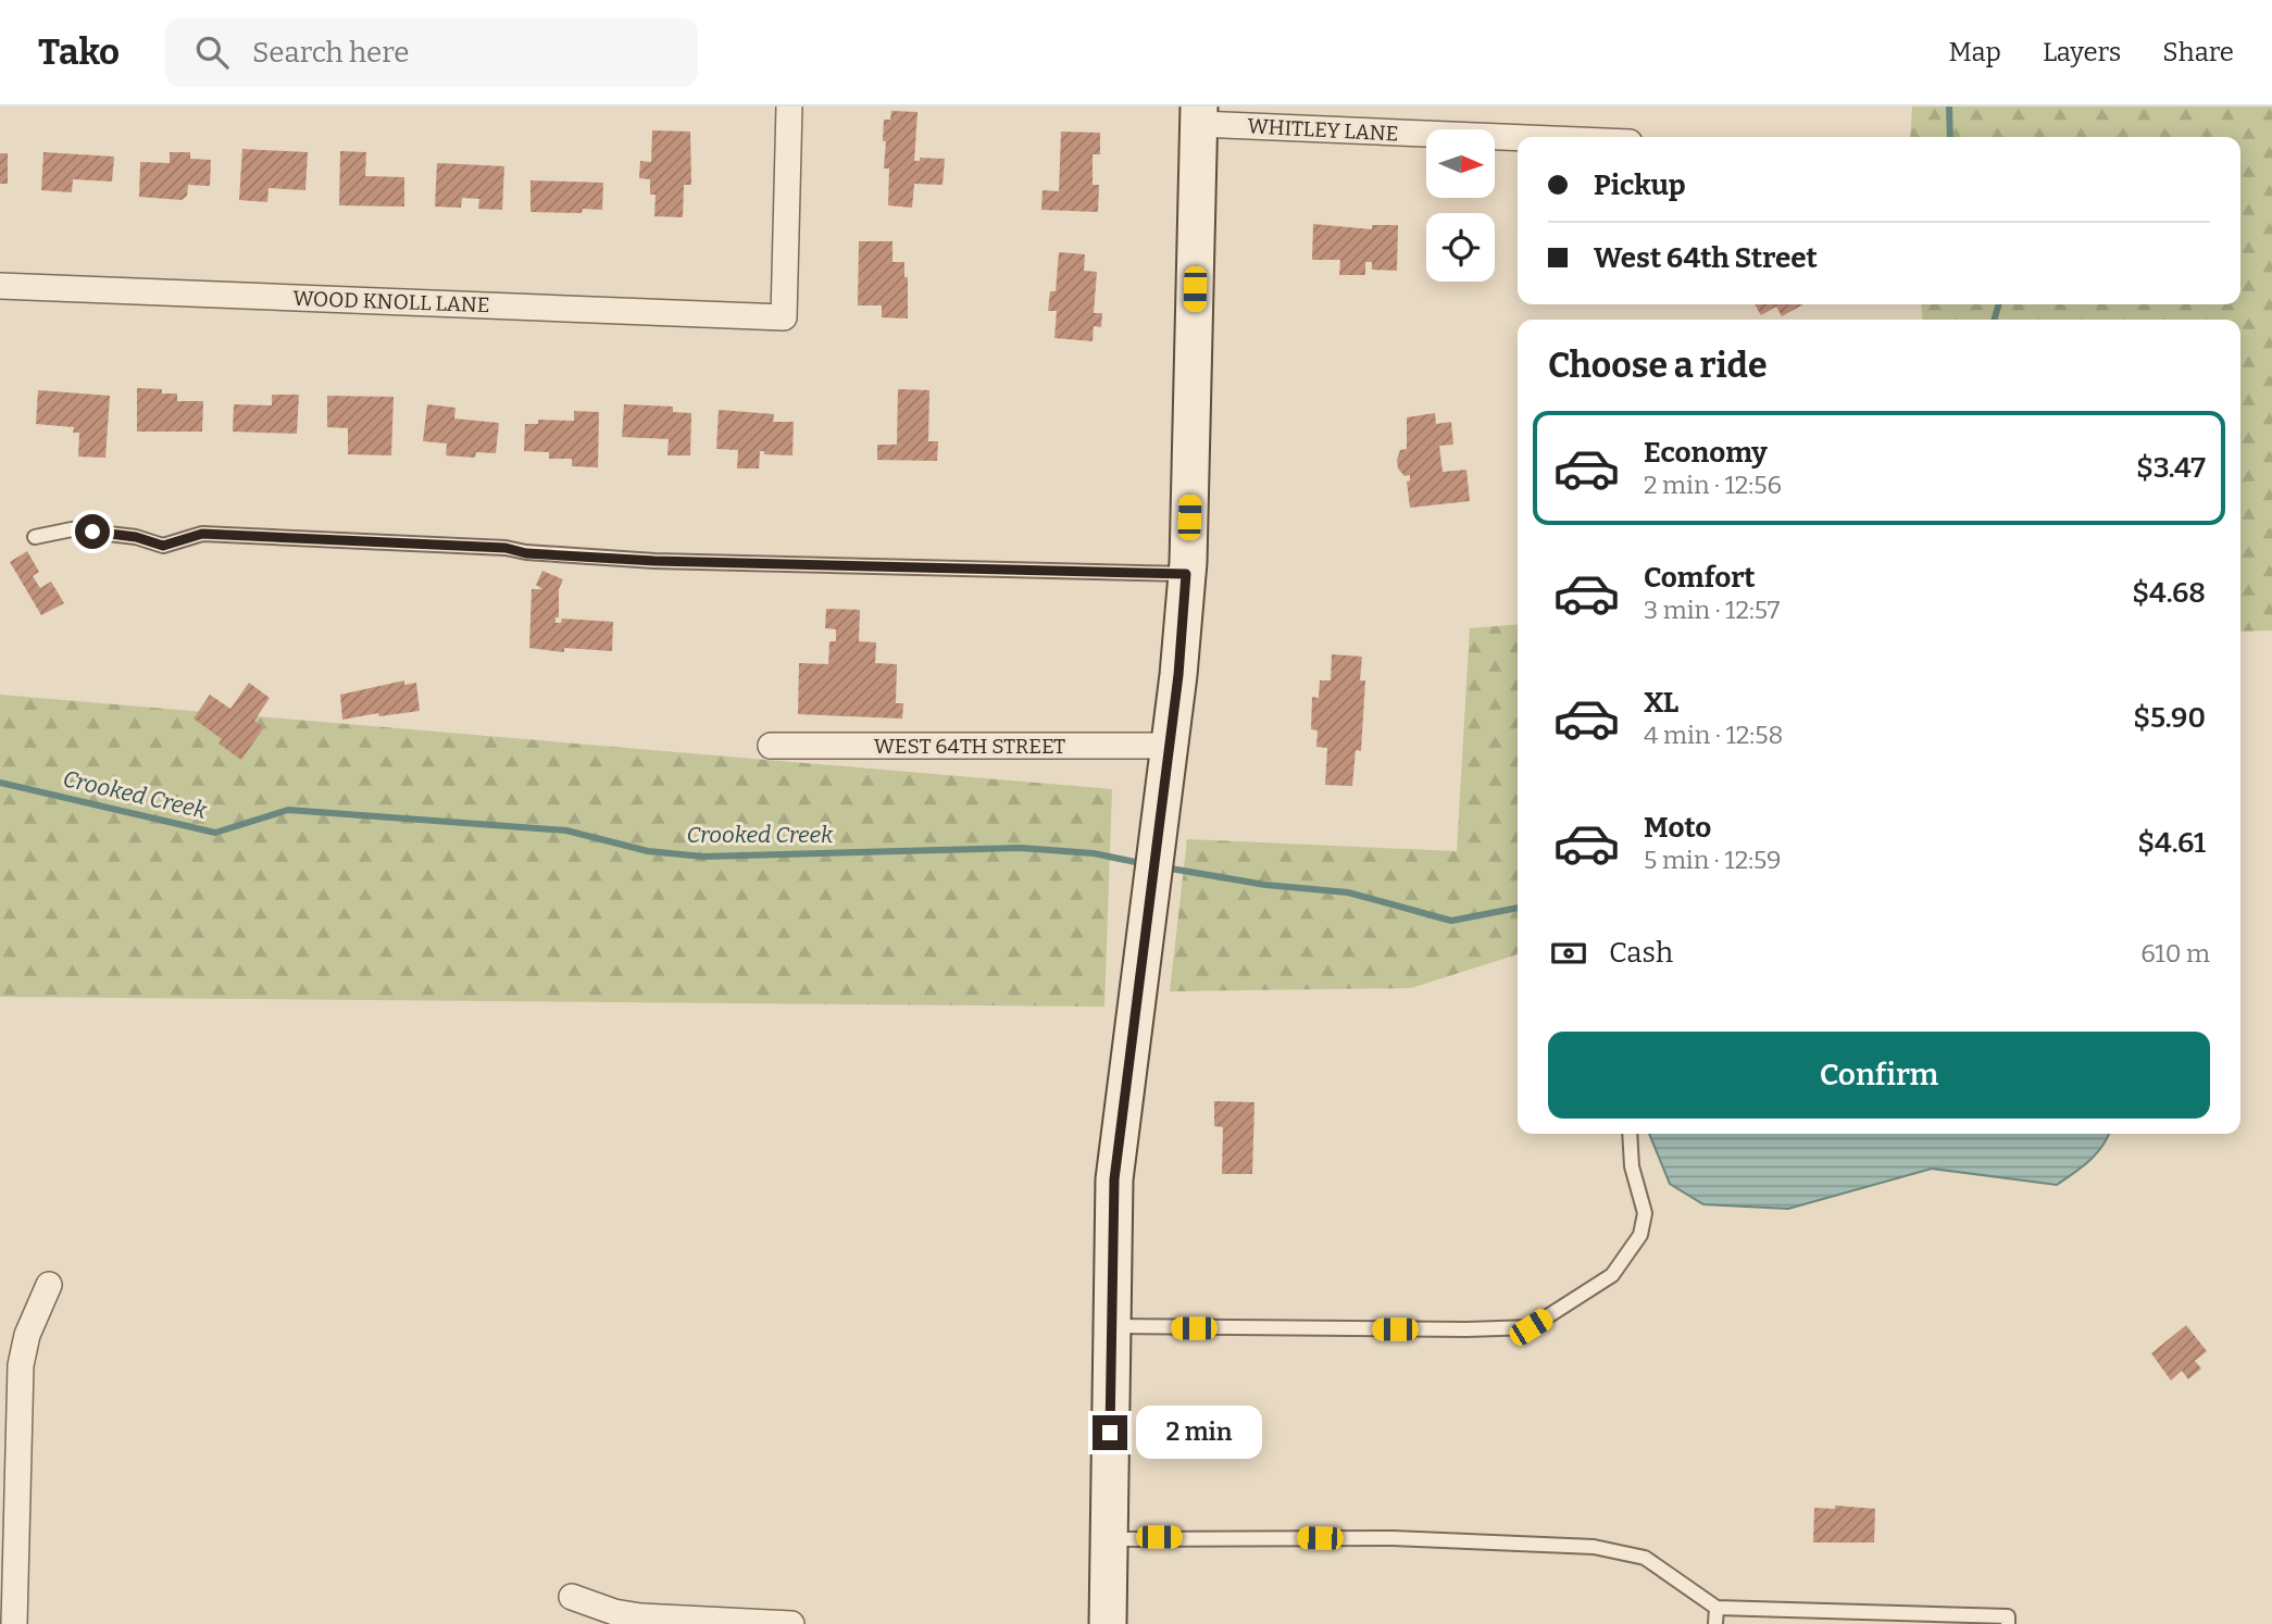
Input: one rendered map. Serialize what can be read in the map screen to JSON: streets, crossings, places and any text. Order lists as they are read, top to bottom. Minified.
{"streets":{"street":["WHITLEY LANE","WOOD KNOLL LANE","WEST 64TH STREET"]},"water":["Crooked Creek"],"north":"right","page":{"header":"Tako","search":"Search here","nav":["Map","Layers","Share"],"banner":["Pickup","West 64th Street"],"heading":"Choose a ride","list":[{"name":"Economy","note":"2 min · 12:56","value":"$3.47"},{"name":"Comfort","note":"3 min · 12:57","value":"$4.68"},{"name":"XL","note":"4 min · 12:58","value":"$5.90"},{"name":"Moto","note":"5 min · 12:59","value":"$4.61"}],"pay":["Cash","610 m"],"buttons":"Confirm","bubble":"2 min"}}
